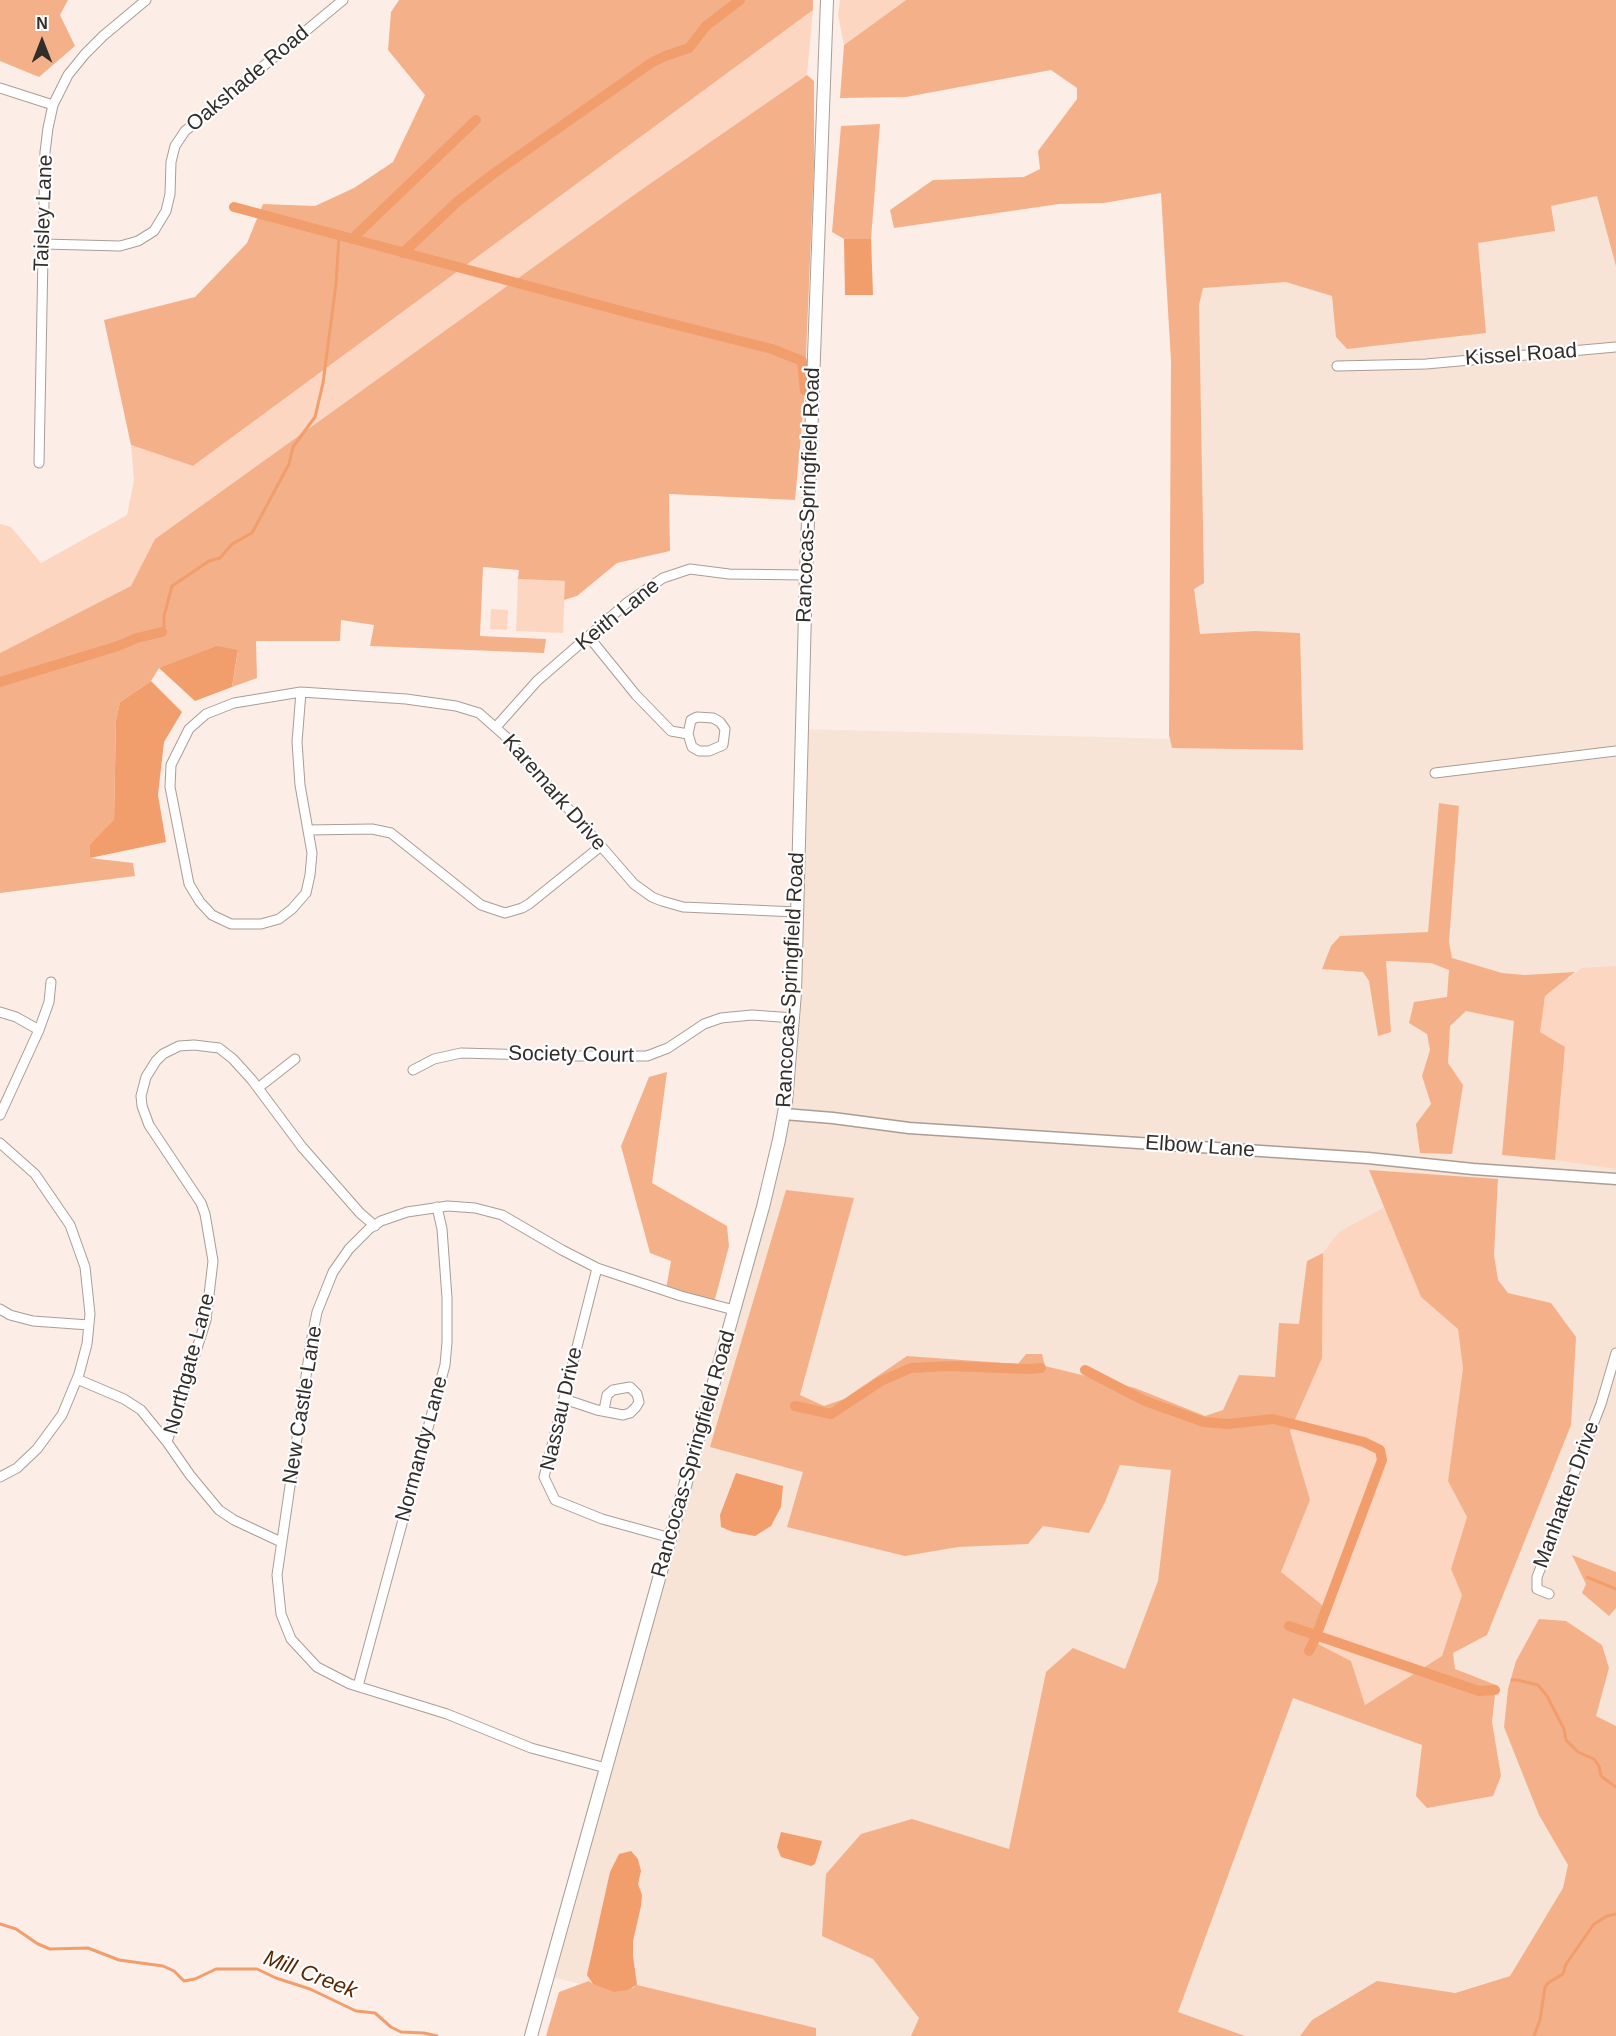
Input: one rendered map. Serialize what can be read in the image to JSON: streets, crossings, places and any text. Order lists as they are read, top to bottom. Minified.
{"streets":{"main road":["Rancocas-Springfield Road"],"street":["Oakshade Road","Taisley Lane","Kissel Road","Keith Lane","Karemark Drive","Society Court","Elbow Lane","Northgate Lane","New Castle Lane","Nassau Drive","Normandy Lane","Manhatten Drive"]},"crossings":[["Oakshade Road","Taisley Lane"],["Rancocas-Springfield Road","Keith Lane"],["Rancocas-Springfield Road","Karemark Drive"],["Rancocas-Springfield Road","Society Court"],["Rancocas-Springfield Road","Elbow Lane"],["Rancocas-Springfield Road","New Castle Lane"],["Rancocas-Springfield Road","Nassau Drive"],["Keith Lane","Karemark Drive"],["Northgate Lane","New Castle Lane"],["New Castle Lane","Nassau Drive"],["New Castle Lane","Normandy Lane"]],"water":["Mill Creek"],"north":"top"}
